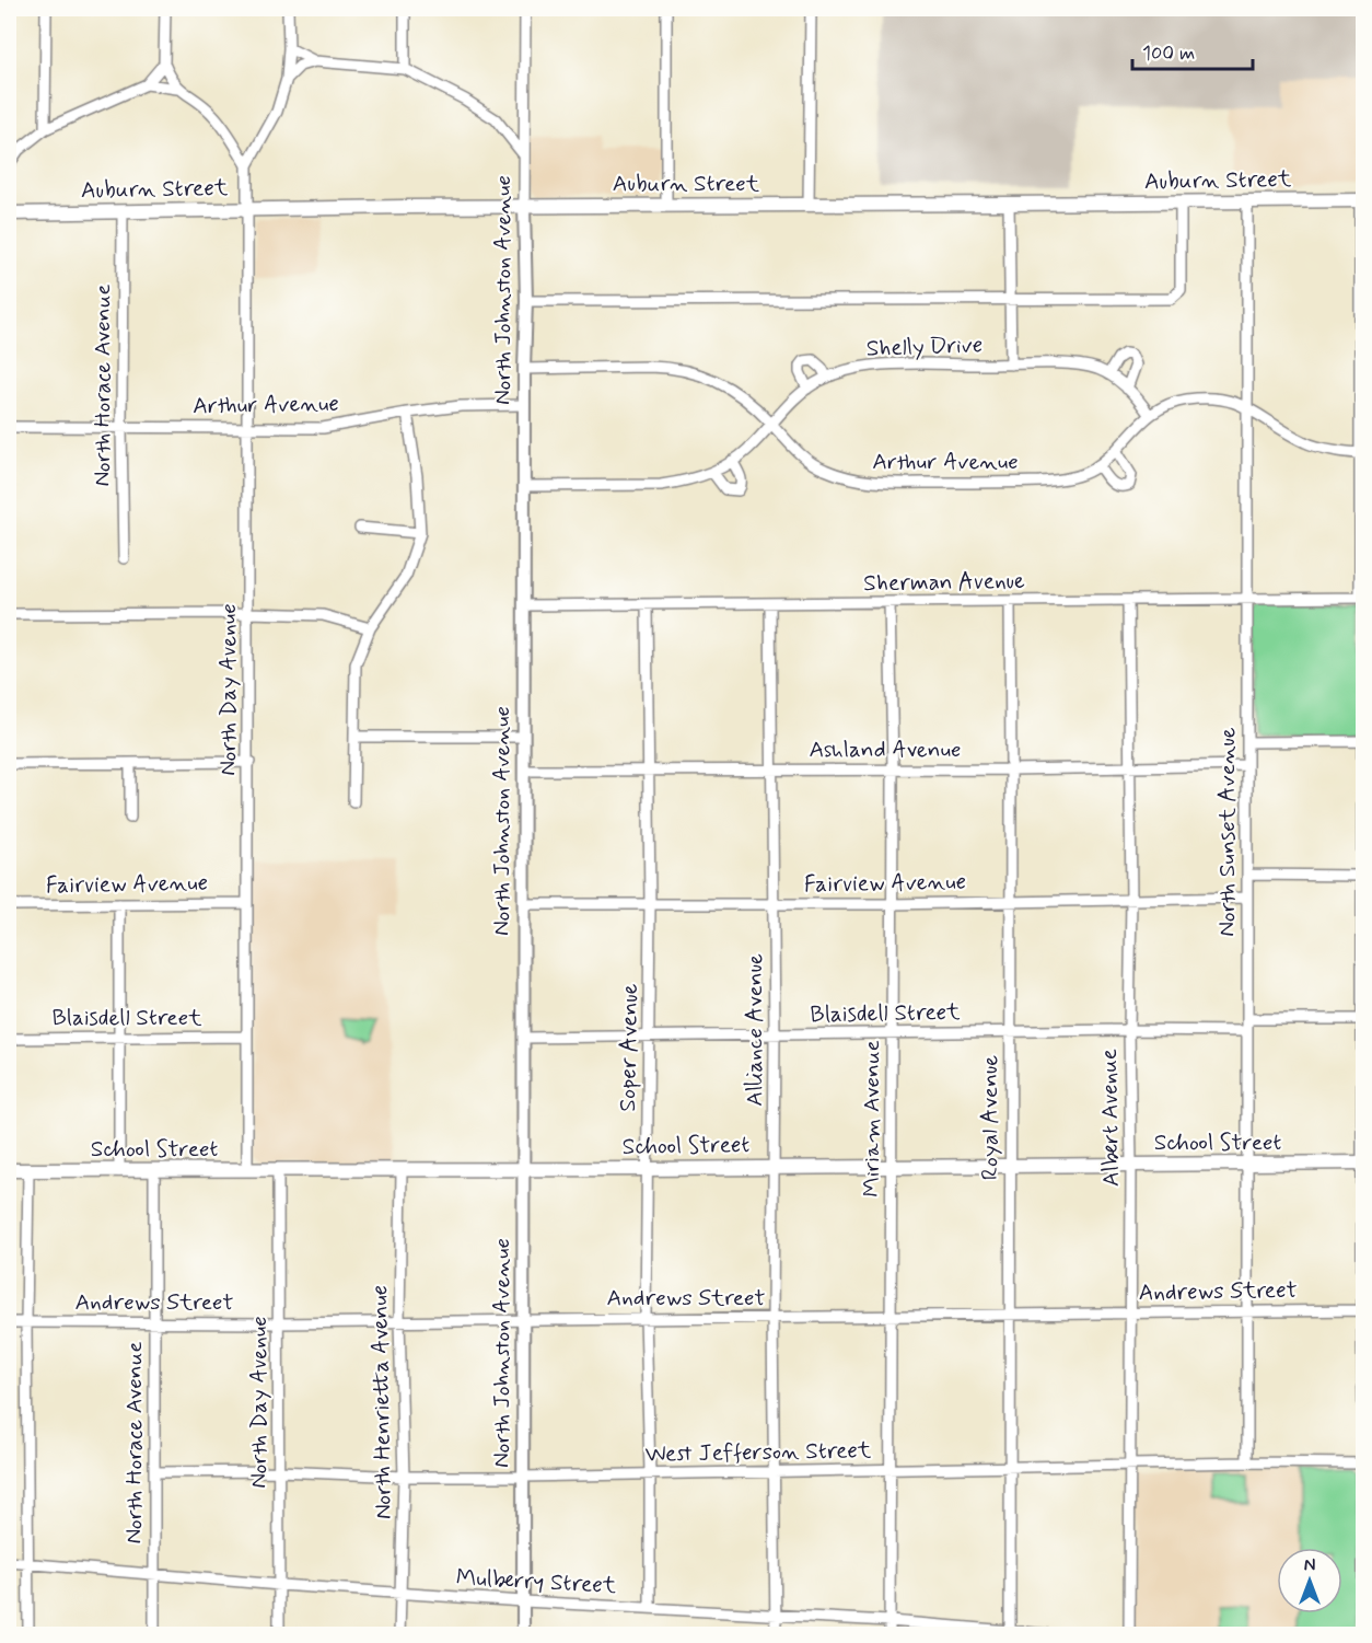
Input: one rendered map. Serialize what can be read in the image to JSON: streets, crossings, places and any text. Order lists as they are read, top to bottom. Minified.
{"streets":{"main road":["Auburn Street","School Street"],"street":["North Johnston Avenue","Shelly Drive","North Horace Avenue","Arthur Avenue","Sherman Avenue","North Day Avenue","Ashland Avenue","North Sunset Avenue","Fairview Avenue","Blaisdell Street","Alliance Avenue","Soper Avenue","Royal Avenue","Albert Avenue","Miriam Avenue","Andrews Street","North Henrietta Avenue","West Jefferson Street","Mulberry Street"]},"crossings":[["Auburn Street","North Johnston Avenue"],["Auburn Street","North Horace Avenue"],["Auburn Street","North Day Avenue"],["Auburn Street","North Sunset Avenue"],["North Johnston Avenue","Shelly Drive"],["North Johnston Avenue","Arthur Avenue"],["North Johnston Avenue","Sherman Avenue"],["North Johnston Avenue","Ashland Avenue"],["North Johnston Avenue","Fairview Avenue"],["North Johnston Avenue","Blaisdell Street"],["North Johnston Avenue","School Street"],["North Johnston Avenue","Andrews Street"],["North Johnston Avenue","West Jefferson Street"],["North Johnston Avenue","Mulberry Street"],["Shelly Drive","Arthur Avenue"],["North Horace Avenue","Arthur Avenue"],["North Horace Avenue","School Street"],["North Horace Avenue","Andrews Street"],["North Horace Avenue","West Jefferson Street"],["North Horace Avenue","Mulberry Street"],["Arthur Avenue","North Day Avenue"],["Arthur Avenue","North Sunset Avenue"],["Sherman Avenue","North Sunset Avenue"],["Sherman Avenue","Alliance Avenue"],["Sherman Avenue","Soper Avenue"],["Sherman Avenue","Royal Avenue"],["Sherman Avenue","Albert Avenue"],["Sherman Avenue","Miriam Avenue"],["North Day Avenue","Fairview Avenue"],["North Day Avenue","Blaisdell Street"],["North Day Avenue","School Street"],["North Day Avenue","Andrews Street"],["North Day Avenue","West Jefferson Street"],["North Day Avenue","Mulberry Street"],["Ashland Avenue","North Sunset Avenue"],["Ashland Avenue","Alliance Avenue"],["Ashland Avenue","Soper Avenue"],["Ashland Avenue","Royal Avenue"],["Ashland Avenue","Albert Avenue"],["Ashland Avenue","Miriam Avenue"],["North Sunset Avenue","Fairview Avenue"],["North Sunset Avenue","Blaisdell Street"],["North Sunset Avenue","School Street"],["North Sunset Avenue","Andrews Street"],["North Sunset Avenue","West Jefferson Street"],["Fairview Avenue","Alliance Avenue"],["Fairview Avenue","Soper Avenue"],["Fairview Avenue","Royal Avenue"],["Fairview Avenue","Albert Avenue"],["Fairview Avenue","Miriam Avenue"],["Blaisdell Street","Alliance Avenue"],["Blaisdell Street","Soper Avenue"],["Blaisdell Street","Royal Avenue"],["Blaisdell Street","Albert Avenue"],["Blaisdell Street","Miriam Avenue"],["Alliance Avenue","School Street"],["Alliance Avenue","Andrews Street"],["Alliance Avenue","West Jefferson Street"],["Alliance Avenue","Mulberry Street"],["Soper Avenue","School Street"],["Soper Avenue","Andrews Street"],["Soper Avenue","West Jefferson Street"],["Soper Avenue","Mulberry Street"],["Royal Avenue","School Street"],["Royal Avenue","Andrews Street"],["Royal Avenue","West Jefferson Street"],["Royal Avenue","Mulberry Street"],["Albert Avenue","School Street"],["Albert Avenue","Andrews Street"],["Albert Avenue","West Jefferson Street"],["Miriam Avenue","School Street"],["Miriam Avenue","Andrews Street"],["Miriam Avenue","West Jefferson Street"],["Miriam Avenue","Mulberry Street"],["School Street","North Henrietta Avenue"],["Andrews Street","North Henrietta Avenue"],["North Henrietta Avenue","West Jefferson Street"],["North Henrietta Avenue","Mulberry Street"]],"scale_bar":"100 m","north":"top"}
